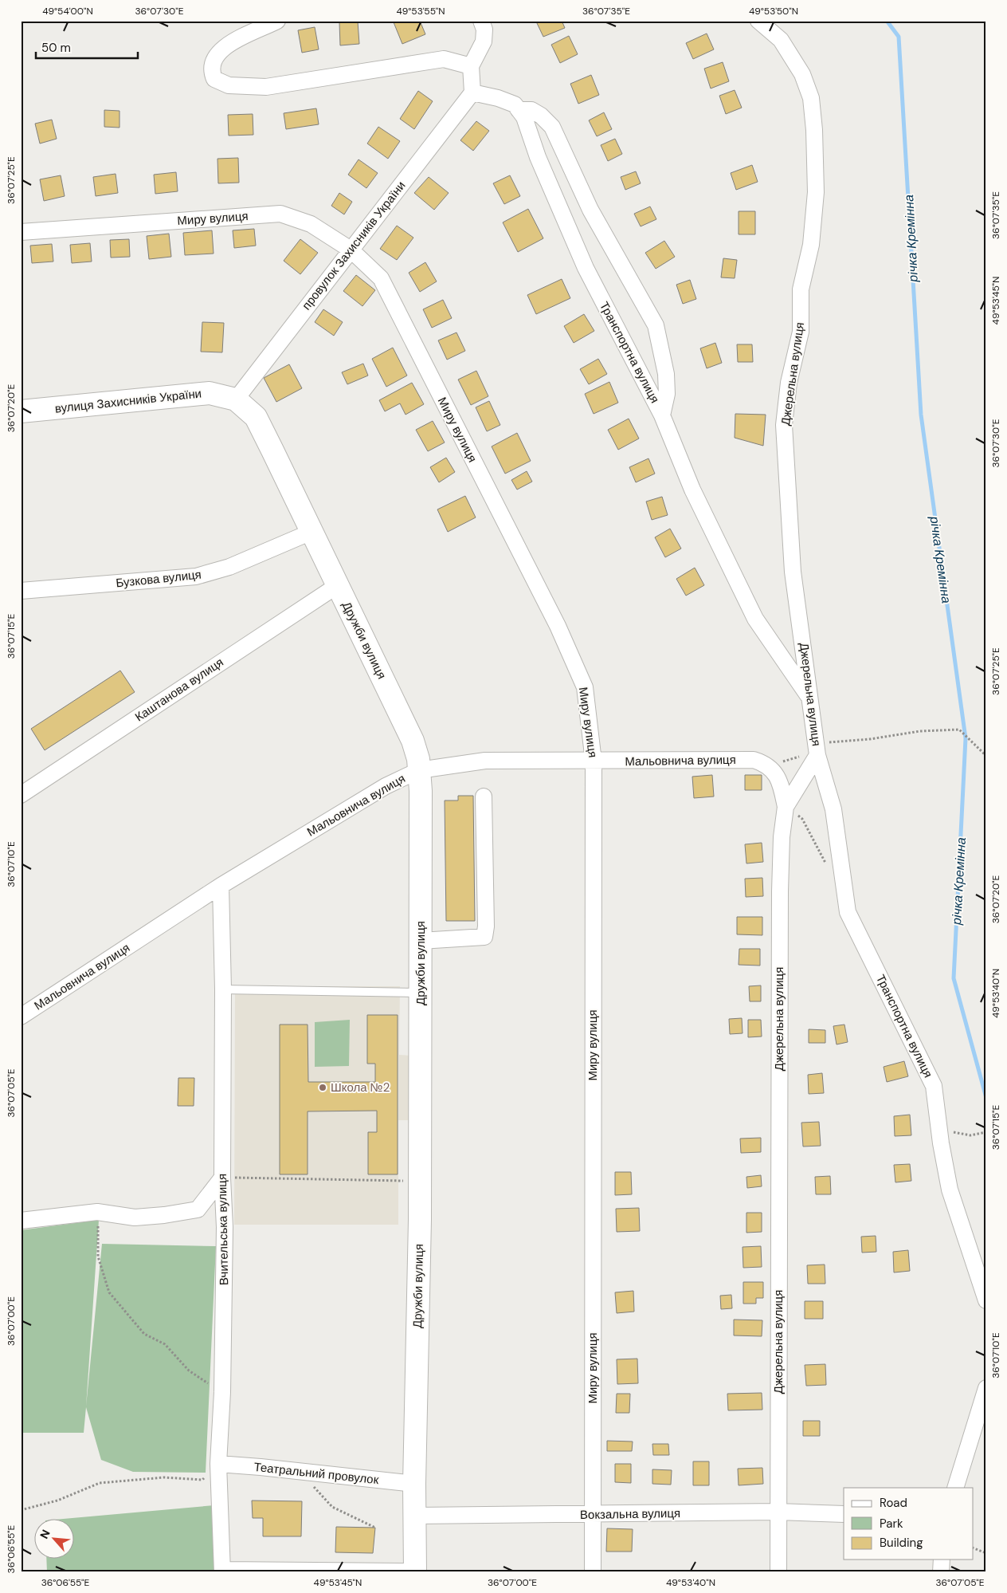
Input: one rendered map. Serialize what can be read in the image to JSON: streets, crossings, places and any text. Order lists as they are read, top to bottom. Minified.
{"streets":{"street":["Миру вулиця","провулок Захисників України","Транспортна вулиця","Джерельна вулиця","вулиця Захисників України","Бузкова вулиця","Дружби вулиця","Каштанова вулиця","Мальовнича вулиця","Вчительська вулиця","Театральний провулок","Вокзальна вулиця"]},"crossings":[["Миру вулиця","провулок Захисників України"],["Миру вулиця","Мальовнича вулиця"],["Миру вулиця","Вокзальна вулиця"],["провулок Захисників України","вулиця Захисників України"],["провулок Захисників України","Дружби вулиця"],["Транспортна вулиця","Джерельна вулиця"],["Джерельна вулиця","Вокзальна вулиця"],["вулиця Захисників України","Дружби вулиця"],["Бузкова вулиця","Дружби вулиця"],["Дружби вулиця","Каштанова вулиця"],["Дружби вулиця","Мальовнича вулиця"],["Дружби вулиця","Театральний провулок"],["Дружби вулиця","Вокзальна вулиця"],["Мальовнича вулиця","Вчительська вулиця"],["Вчительська вулиця","Театральний провулок"]],"water":["річка Кремінна"],"places":["Школа №2"],"legend":["Road","Park","Building"],"scale_bar":"50 m","north":"top left","coordinates":["49°54'00\"N","36°07'30\"E","49°53'55\"N","36°07'35\"E","49°53'50\"N","36°07'25\"E","49°53'45\"N","36°07'20\"E","36°07'15\"E","36°07'10\"E","49°53'40\"N","36°07'05\"E","36°07'00\"E","36°06'55\"E"]}
